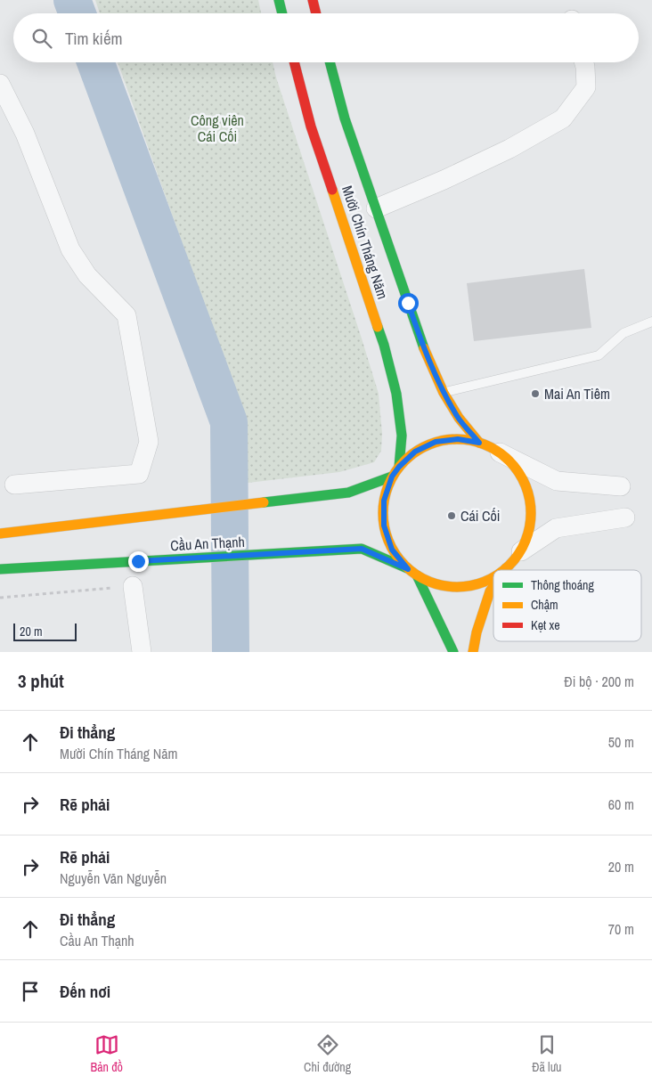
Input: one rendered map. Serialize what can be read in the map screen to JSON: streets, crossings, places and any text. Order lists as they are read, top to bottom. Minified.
{"streets":{"main road":["Mười Chín Tháng Năm","Cầu An Thạnh"]},"parks":["Công viên Cái Cối"],"places":["Mai An Tiêm","Cái Cối"],"legend":["Thông thoáng","Chậm","Kẹt xe"],"scale_bar":"20 m","page":{"search":"Tìm kiếm","scale":"20 m","heading":["3 phút","Đi bộ · 200 m"],"list":[["Đi thẳng","Mười Chín Tháng Năm","50 m"],["Rẽ phải","60 m"],["Rẽ phải","Nguyễn Văn Nguyễn","20 m"],["Đi thẳng","Cầu An Thạnh","70 m"],"Đến nơi"],"nav":["Bản đồ","Chỉ đường","Đã lưu"]}}
